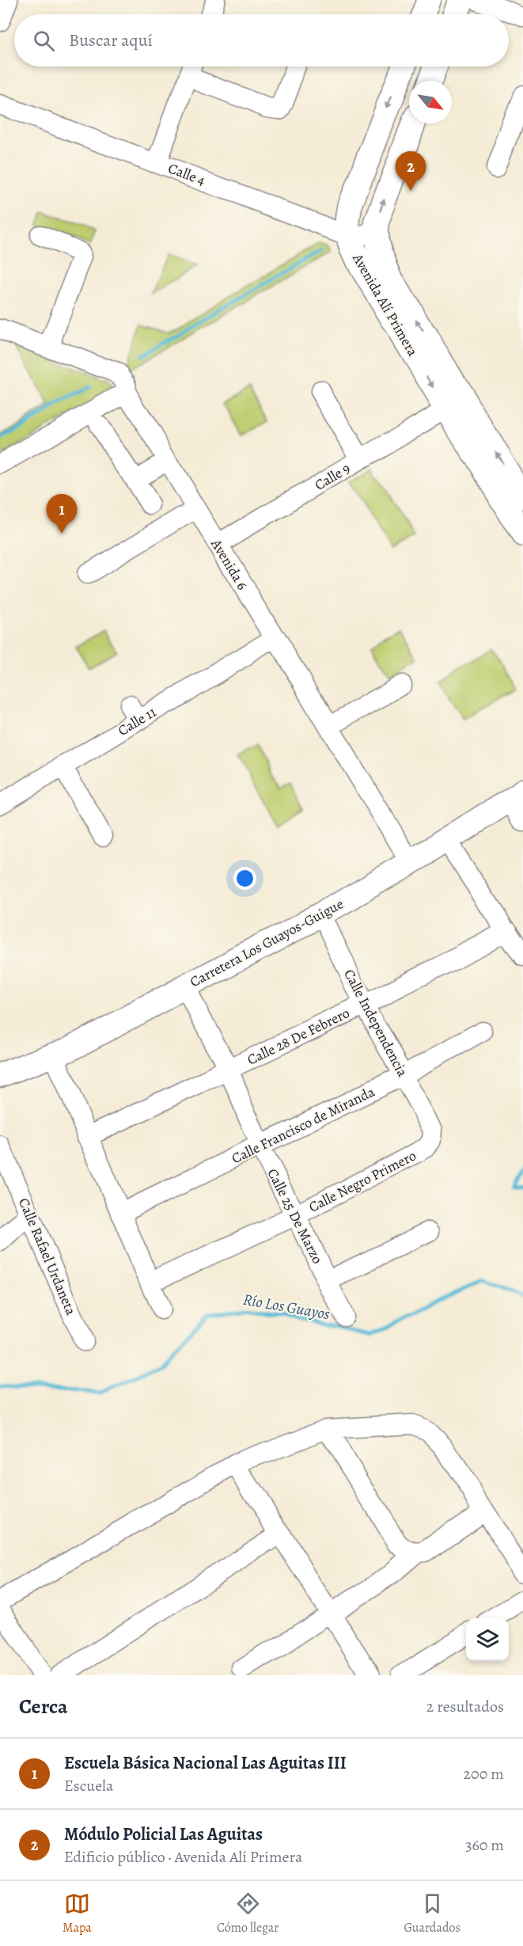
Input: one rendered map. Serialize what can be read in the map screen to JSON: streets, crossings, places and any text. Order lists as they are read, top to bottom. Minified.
{"streets":{"main road":["Avenida Alí Primera","Carretera Los Guayos-Guigue"],"street":["Calle 4","Calle 9","Avenida 6","Calle 11","Calle Independencia","Calle 28 De Febrero","Calle Francisco de Miranda","Calle Negro Primero","Calle 25 De Marzo","Calle Rafael Urdaneta"]},"crossings":[["Calle 4","Avenida Alí Primera"],["Avenida Alí Primera","Calle 9"],["Calle 9","Avenida 6"],["Avenida 6","Calle 11"],["Avenida 6","Carretera Los Guayos-Guigue"],["Carretera Los Guayos-Guigue","Calle Independencia"],["Carretera Los Guayos-Guigue","Calle 25 De Marzo"],["Calle Independencia","Calle 28 De Febrero"],["Calle Independencia","Calle Francisco de Miranda"],["Calle Independencia","Calle Negro Primero"],["Calle 28 De Febrero","Calle 25 De Marzo"],["Calle Francisco de Miranda","Calle 25 De Marzo"],["Calle Negro Primero","Calle 25 De Marzo"]],"water":["Río Los Guayos"],"north":"bottom right","page":{"search":"Buscar aquí","pins":["2","1"],"heading":["Cerca","2 resultados"],"list":[{"mark":"1","name":"Escuela Básica Nacional Las Aguitas III","note":"Escuela","value":"200 m"},{"mark":"2","name":"Módulo Policial Las Aguitas","note":"Edificio público · Avenida Alí Primera","value":"360 m"}],"nav":["Mapa","Cómo llegar","Guardados"]}}
